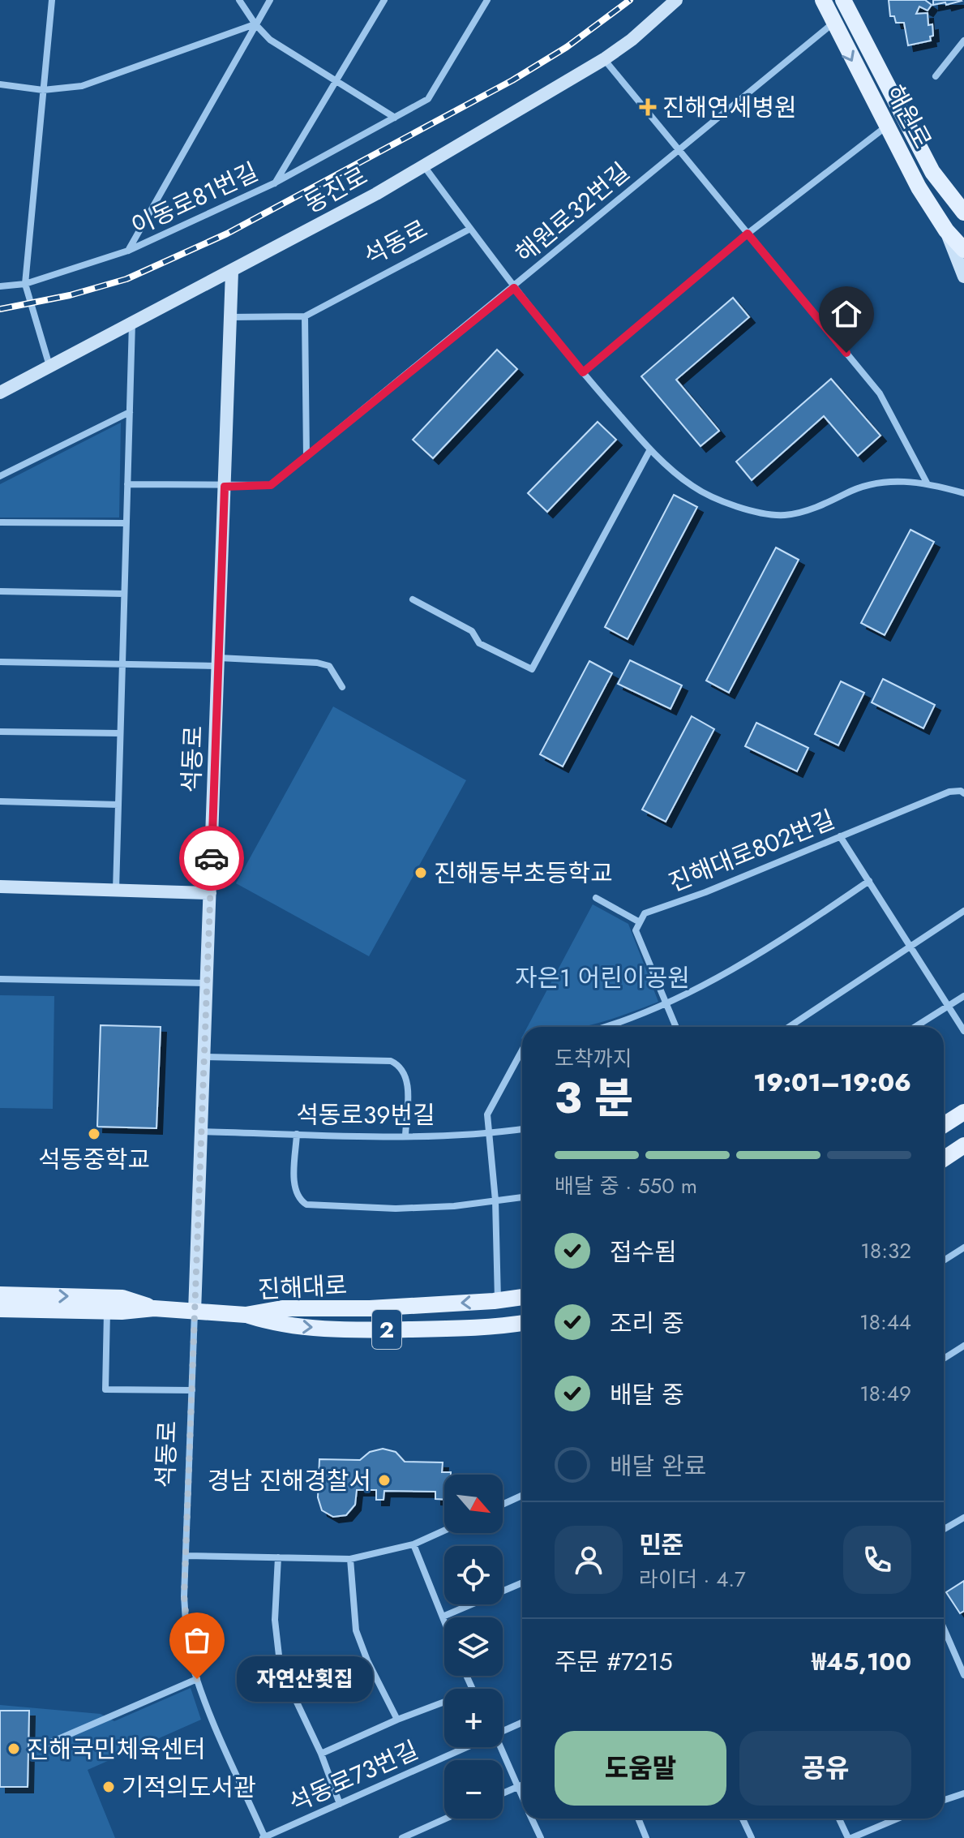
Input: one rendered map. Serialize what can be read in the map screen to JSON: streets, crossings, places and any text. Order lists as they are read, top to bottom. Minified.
{"streets":{"main road":["해원로","진해대로","2"],"street":["동진로","이동로81번길","해원로32번길","석동로","진해대로802번길","석동로39번길","석동로73번길"]},"crossings":[["해원로","해원로32번길"],["동진로","석동로"],["해원로32번길","석동로"],["석동로","석동로39번길"],["석동로","2"],["석동로","석동로73번길"],["진해대로","2"]],"parks":["자은1 어린이공원"],"places":{"health":["진해연세병원"],"other":["진해동부초등학교","석동중학교","경남 진해경찰서","자연산횟집","진해국민체육센터","기적의도서관"]},"north":"bottom right","page":{"heading":["3 분","도착까지","19:01–19:06"],"panel":["민준","라이더 · 4.7","주문 #7215","₩45,100"],"bar":"배달 중 · 550 m","list":[["접수됨","18:32"],["조리 중","18:44"],["배달 중","18:49"],"배달 완료"],"map_buttons":["+","−"],"bubble":"자연산횟집","buttons":["도움말","공유"]}}
